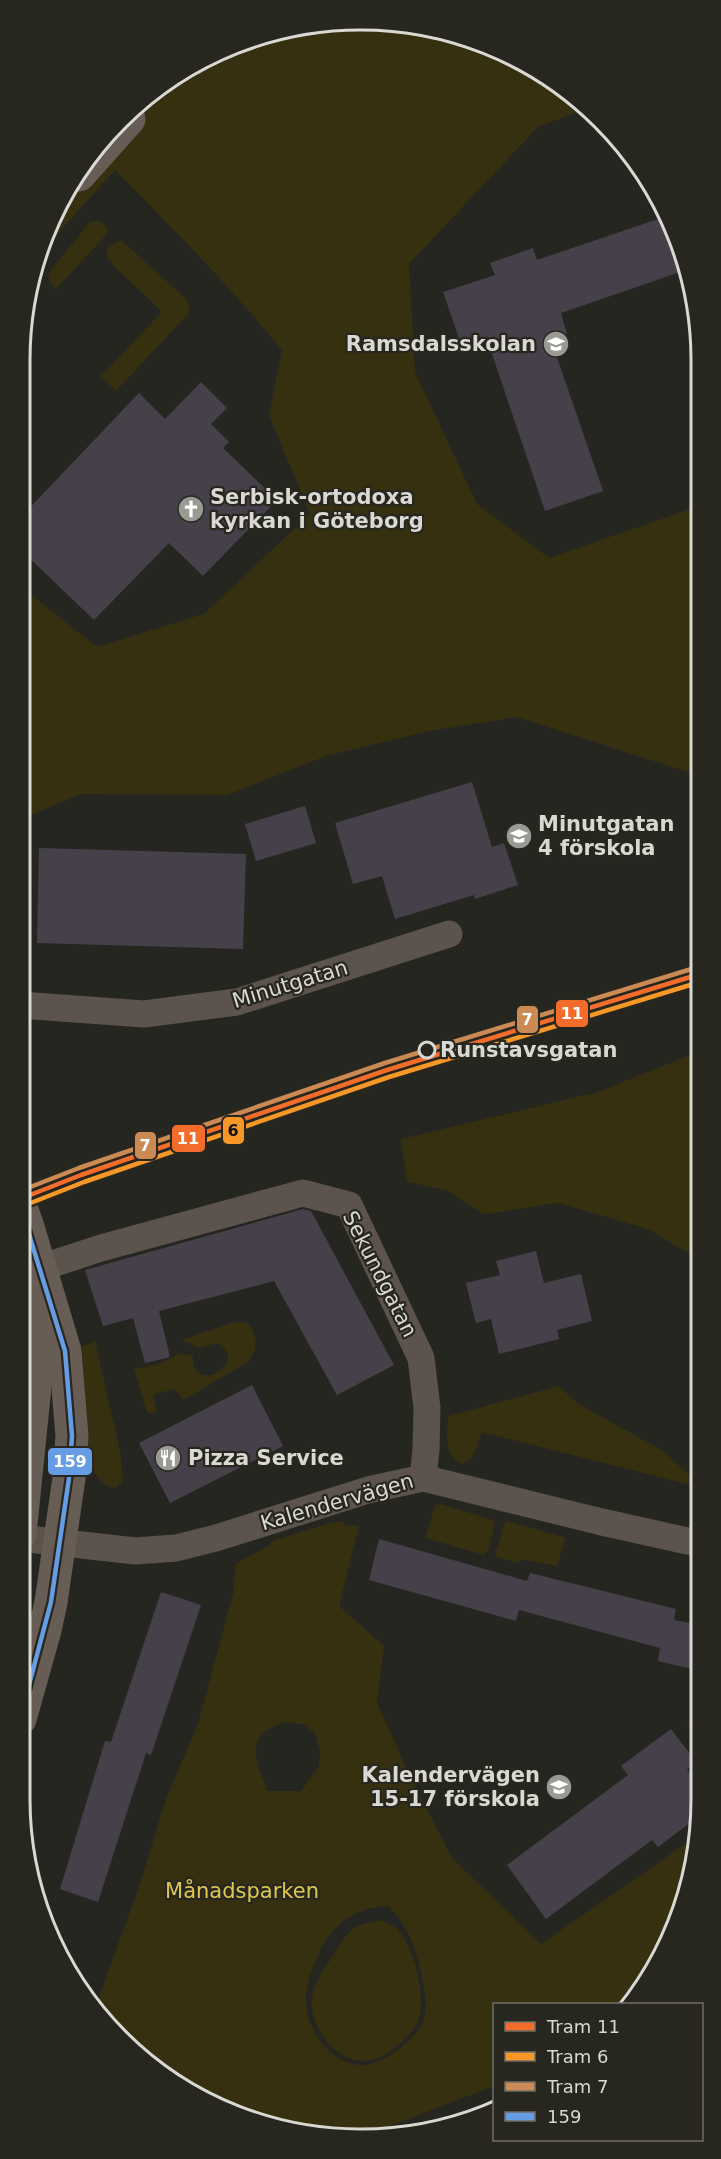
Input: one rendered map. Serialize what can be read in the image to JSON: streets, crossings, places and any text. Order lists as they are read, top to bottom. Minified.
{"streets":{"street":["Minutgatan","Sekundgatan","Kalendervägen"]},"crossings":[["Sekundgatan","Kalendervägen"]],"parks":["Månadsparken"],"places":{"school or university":["Ramsdalsskolan","Minutgatan 4 förskola","Kalendervägen 15-17 förskola"],"church":["Serbisk-ortodoxa kyrkan i Göteborg"],"other":["Runstavsgatan"],"restaurant":["Pizza Service"]},"lines":["tram line 7","tram line 11","tram line 6","transit line 159"],"legend":["Tram 11","Tram 6","Tram 7","159"]}
